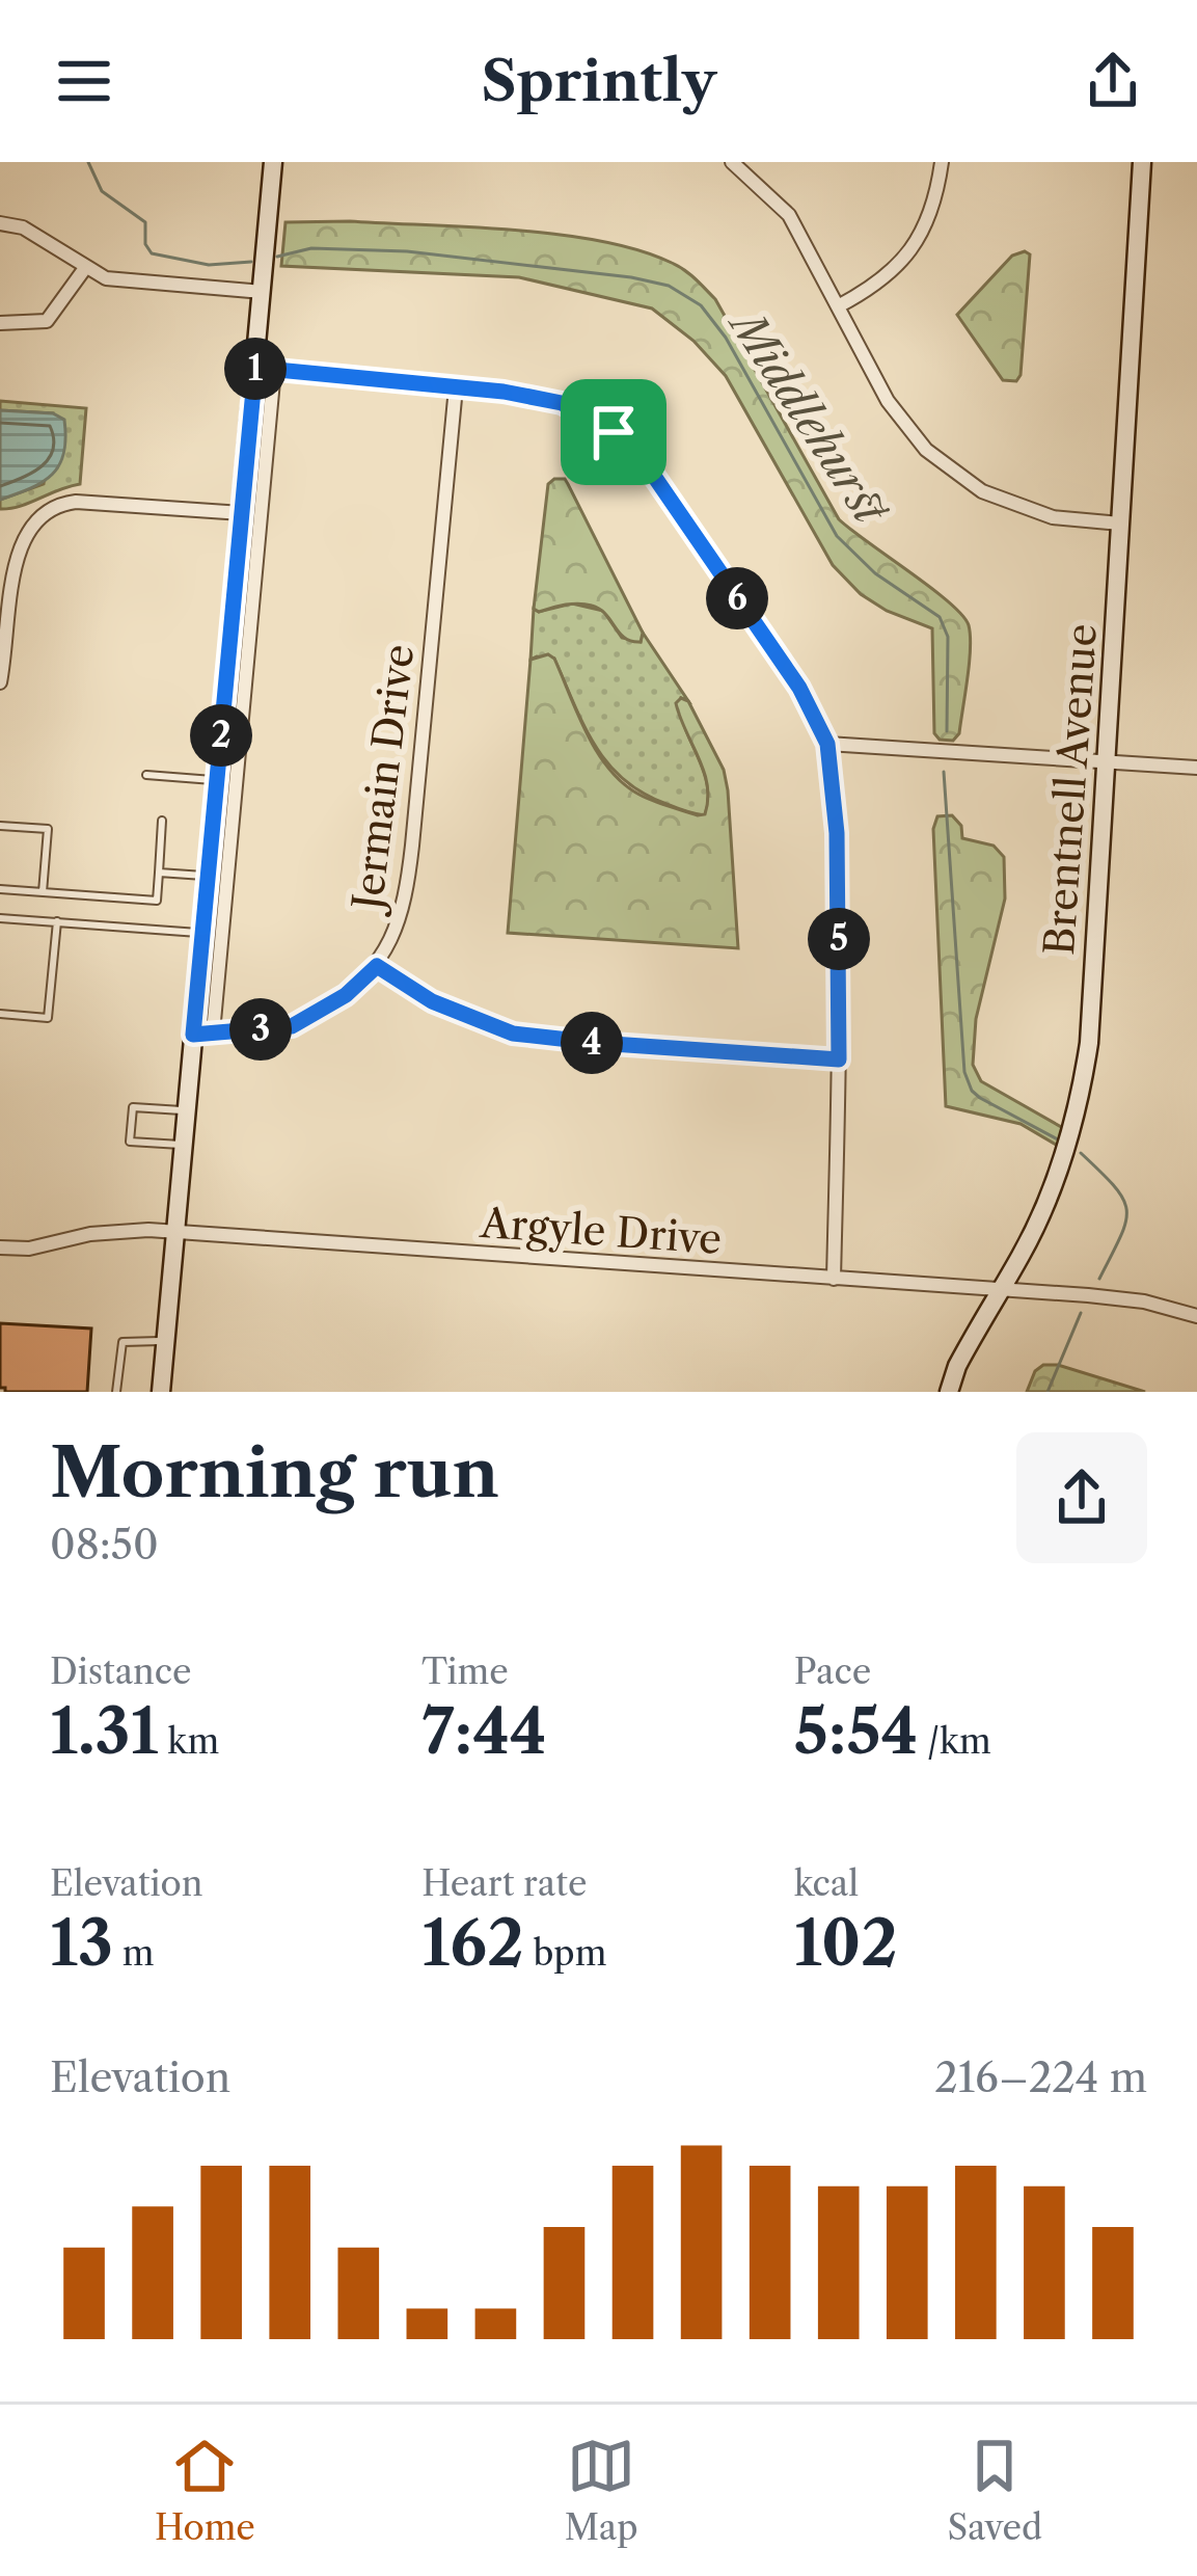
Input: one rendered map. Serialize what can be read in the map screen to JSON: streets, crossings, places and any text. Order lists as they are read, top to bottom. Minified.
{"streets":{"street":["Jermain Drive","Brentnell Avenue","Argyle Drive"]},"crossings":[["Brentnell Avenue","Argyle Drive"]],"water":["Middlehurst"],"page":{"header":"Sprintly","pins":["1","6","2","5","3","4"],"heading":["Morning run","08:50"],"stats":[["Distance","1.31 km"],["Time","7:44"],["Pace","5:54 /km"],["Elevation","13 m"],["Heart rate","162 bpm"],["kcal","102"]],"chart":["Elevation","216–224 m"],"tabs":["Home","Map","Saved"]}}
